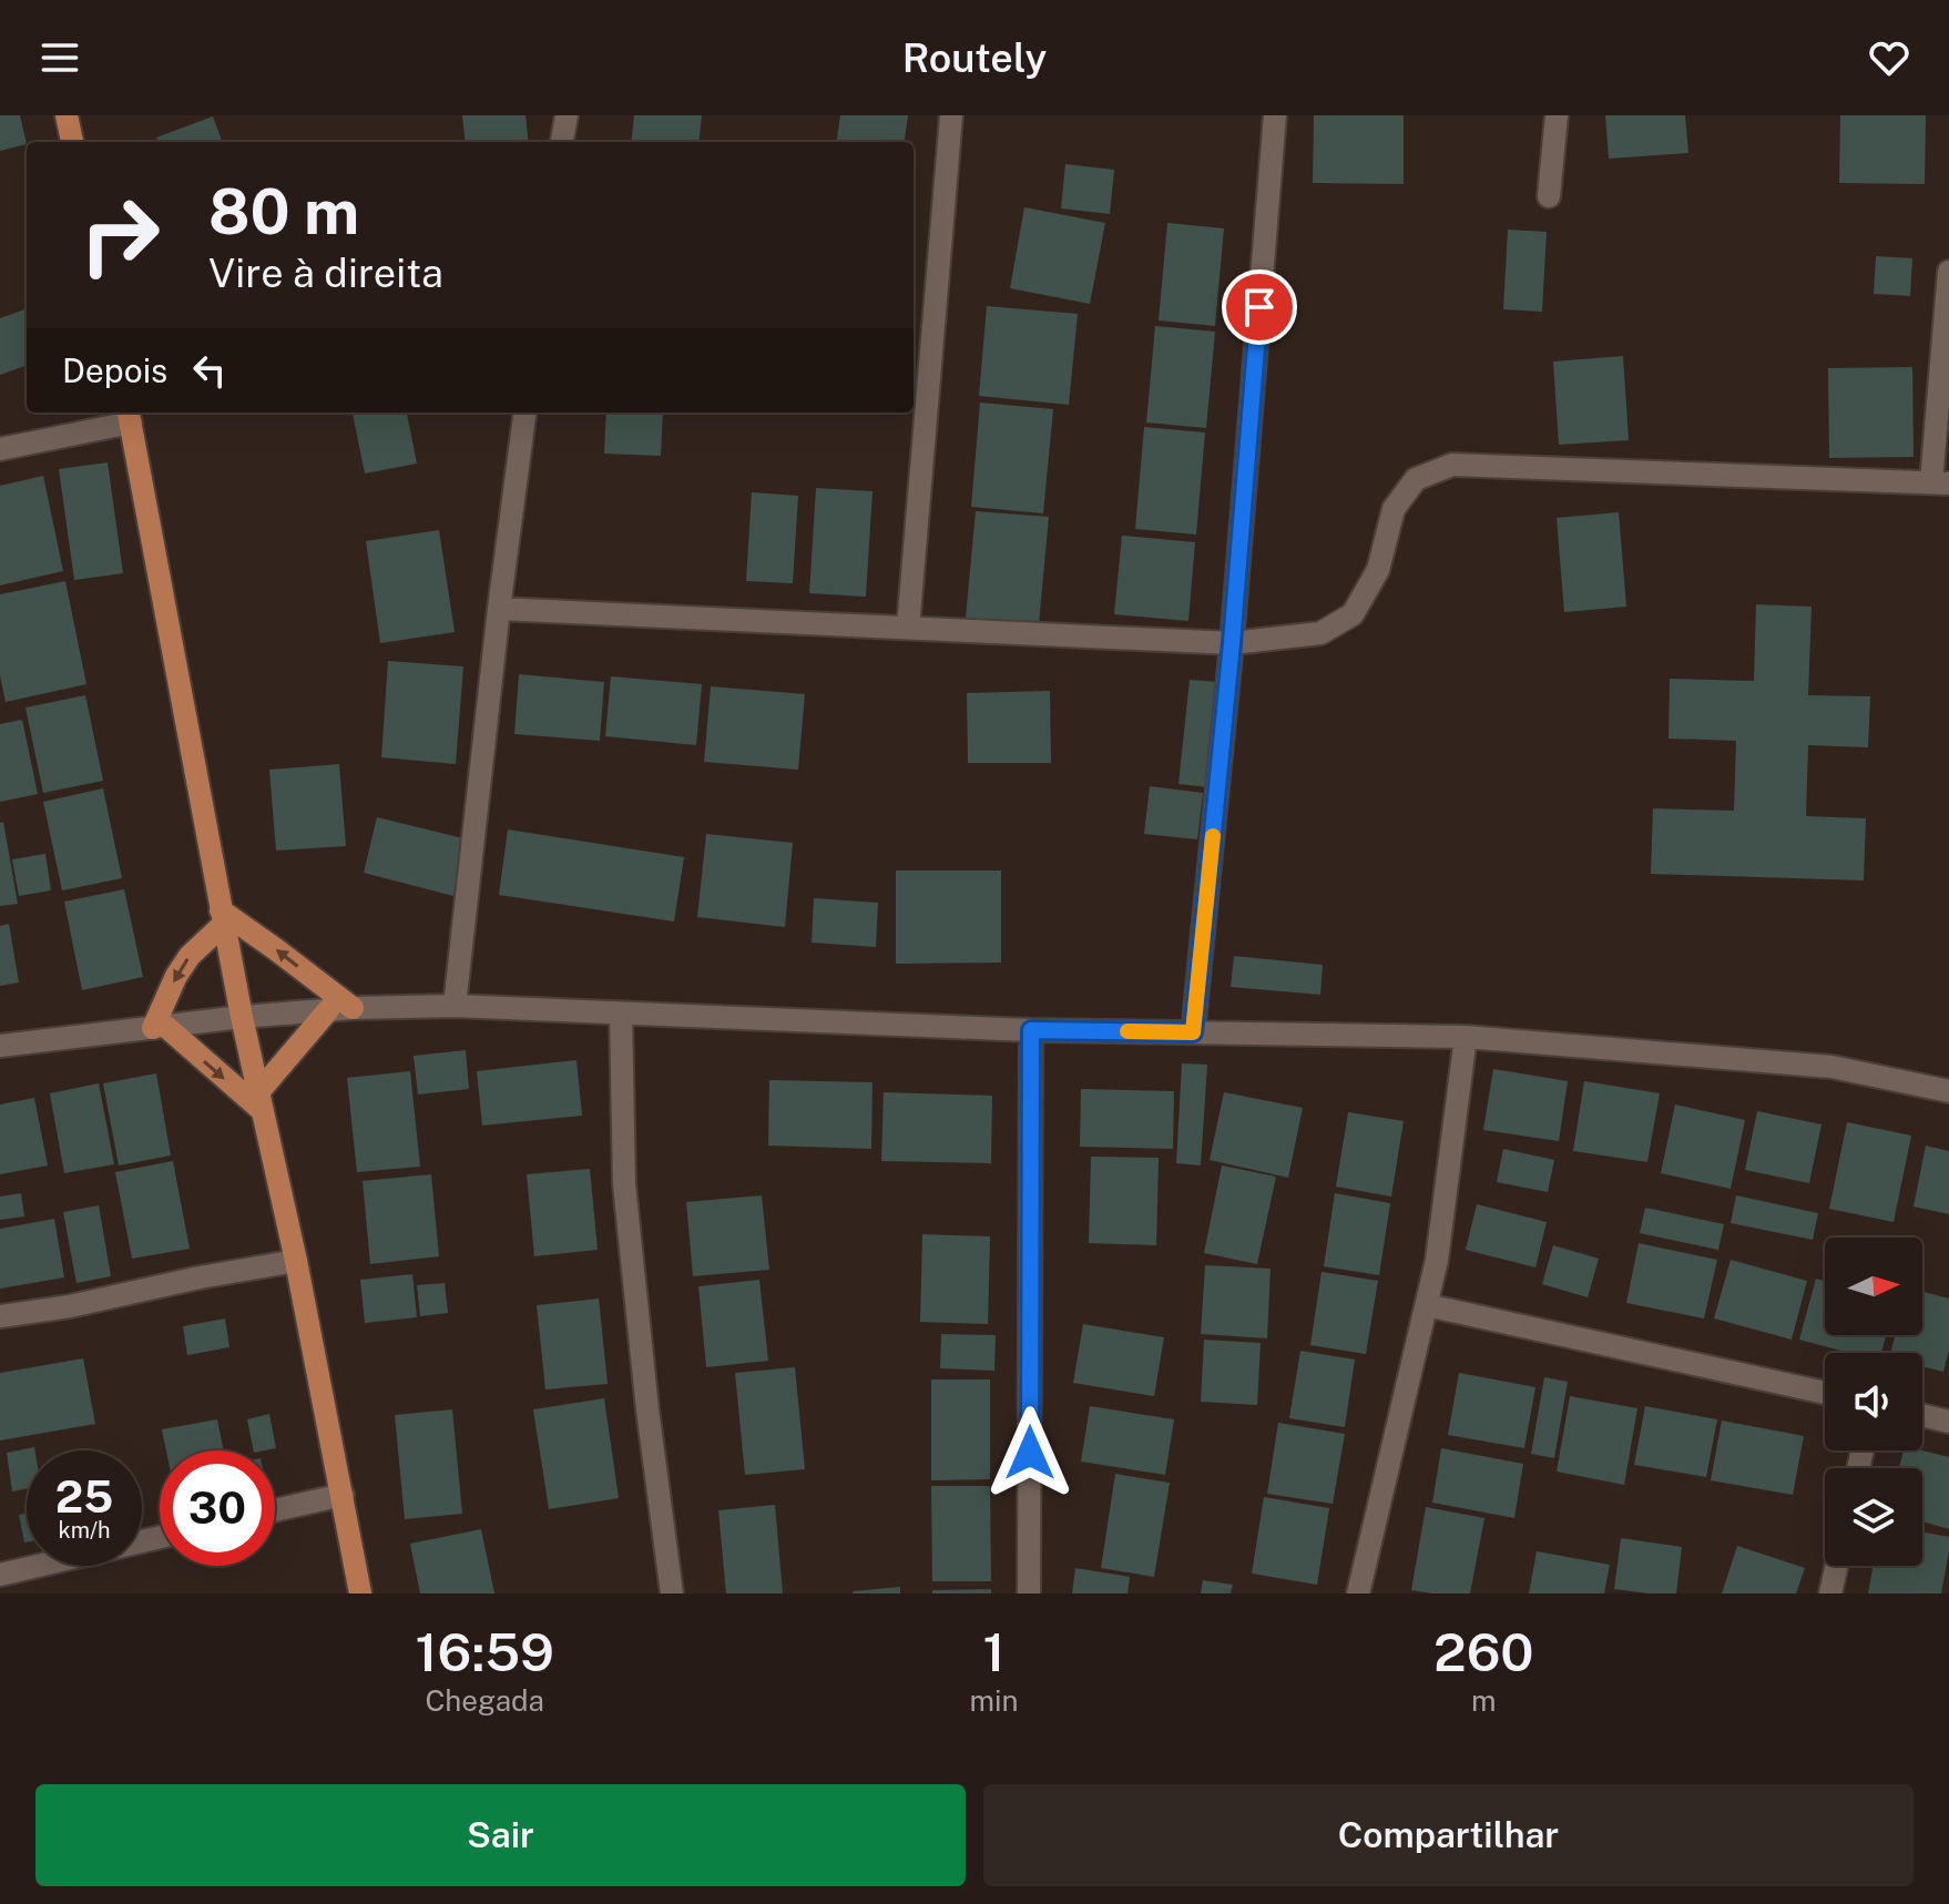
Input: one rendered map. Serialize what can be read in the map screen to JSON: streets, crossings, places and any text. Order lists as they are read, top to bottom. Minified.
{"north":"right","page":{"header":"Routely","turn":["80 m","Vire à direita"],"then":"Depois","speed":"25 km/h","limit":"30","eta":["16:59","Chegada","1","min","260","m"],"buttons":["Sair","Compartilhar"]}}
